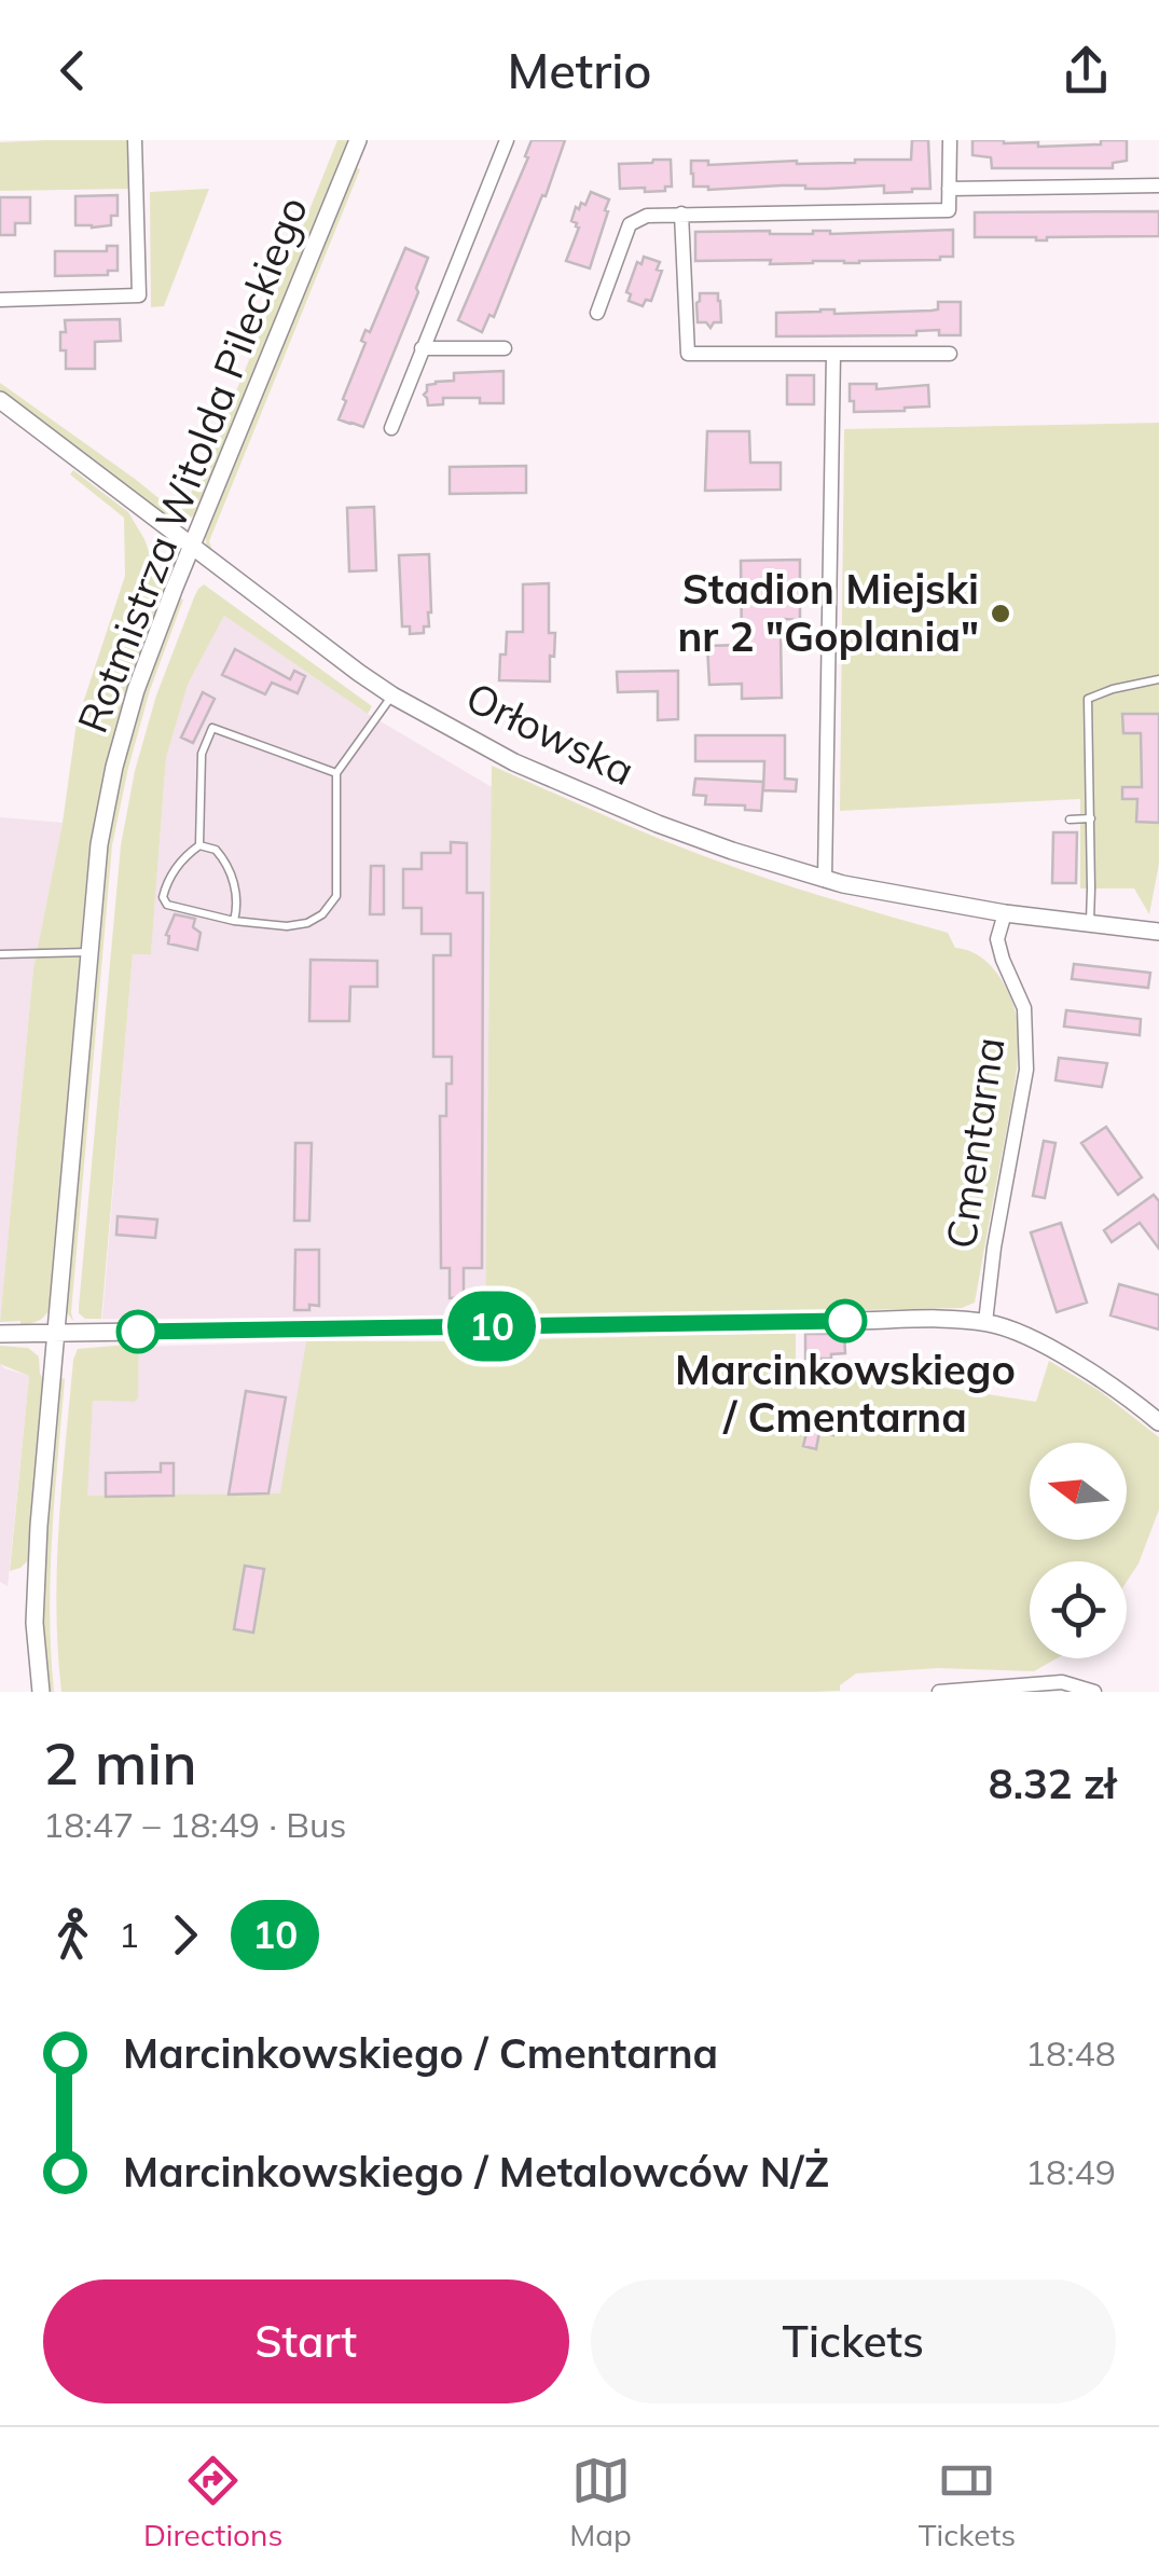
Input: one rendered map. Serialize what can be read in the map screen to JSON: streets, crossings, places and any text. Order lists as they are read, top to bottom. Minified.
{"streets":{"street":["Rotmistrza Witolda Pileckiego","Orłowska","Cmentarna"]},"crossings":[["Rotmistrza Witolda Pileckiego","Orłowska"],["Orłowska","Cmentarna"]],"places":["Stadion Miejski nr 2 \"Goplania\"","Marcinkowskiego / Cmentarna"],"lines":["bus line 10"],"north":"left","page":{"header":"Metrio","on_map":"10","heading":["2 min","18:47 – 18:49 · Bus","8.32 zł"],"legs":["1","10"],"list":[{"name":"Marcinkowskiego / Cmentarna","value":"18:48"},{"name":"Marcinkowskiego / Metalowców N/Ż","value":"18:49"}],"buttons":["Start","Tickets"],"tabs":["Directions","Map","Tickets"]}}
